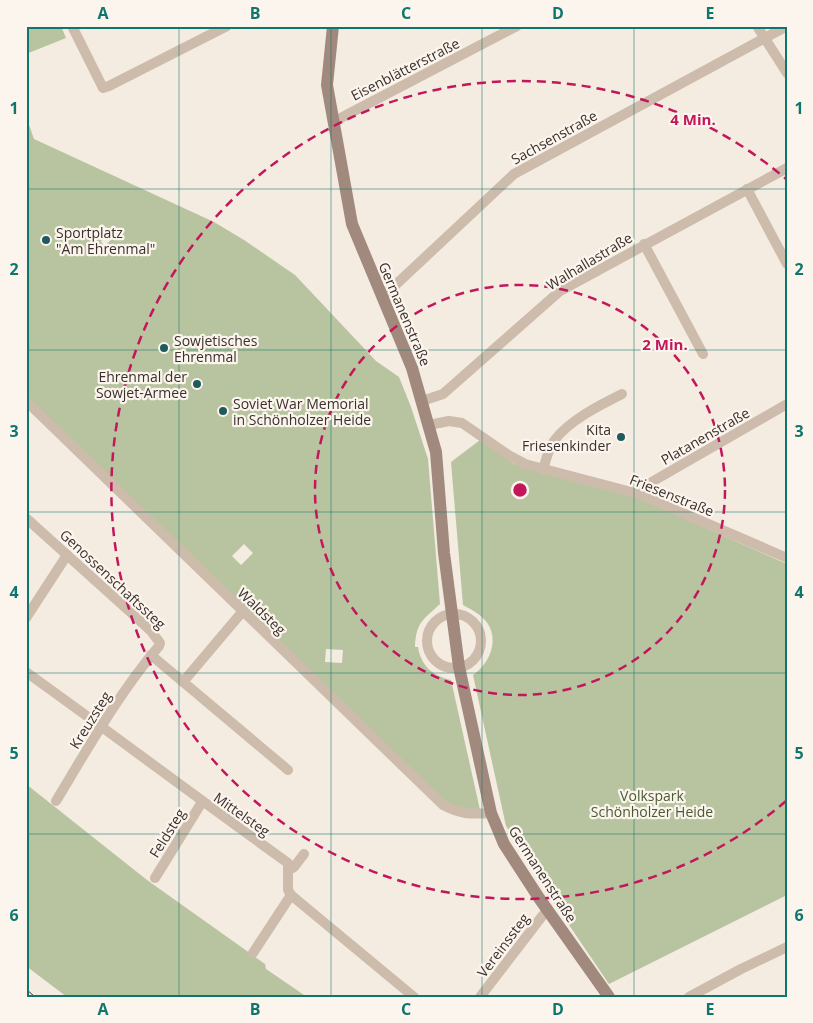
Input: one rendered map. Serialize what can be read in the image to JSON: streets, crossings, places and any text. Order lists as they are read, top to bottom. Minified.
{"streets":{"main road":["Germanenstraße"],"street":["Eisenblätterstraße","Sachsenstraße","Walhallastraße","Platanenstraße","Friesenstraße","Genossenschaftssteg","Waldsteg","Kreuzsteg","Mittelsteg","Feldsteg","Vereinssteg"]},"crossings":[["Eisenblätterstraße","Germanenstraße"],["Sachsenstraße","Germanenstraße"],["Walhallastraße","Germanenstraße"],["Germanenstraße","Friesenstraße"],["Germanenstraße","Waldsteg"],["Germanenstraße","Vereinssteg"],["Platanenstraße","Friesenstraße"],["Genossenschaftssteg","Kreuzsteg"],["Kreuzsteg","Mittelsteg"],["Mittelsteg","Feldsteg"]],"parks":["Volkspark Schönholzer Heide"],"places":["Sportplatz \"Am Ehrenmal\"","Sowjetisches Ehrenmal","Ehrenmal der Sowjet-Armee","Soviet War Memorial in Schönholzer Heide","Kita Friesenkinder"],"grid":{"columns":["A","B","C","D","E"],"rows":["1","2","3","4","5","6"]},"rings":["4 Min.","2 Min."]}
